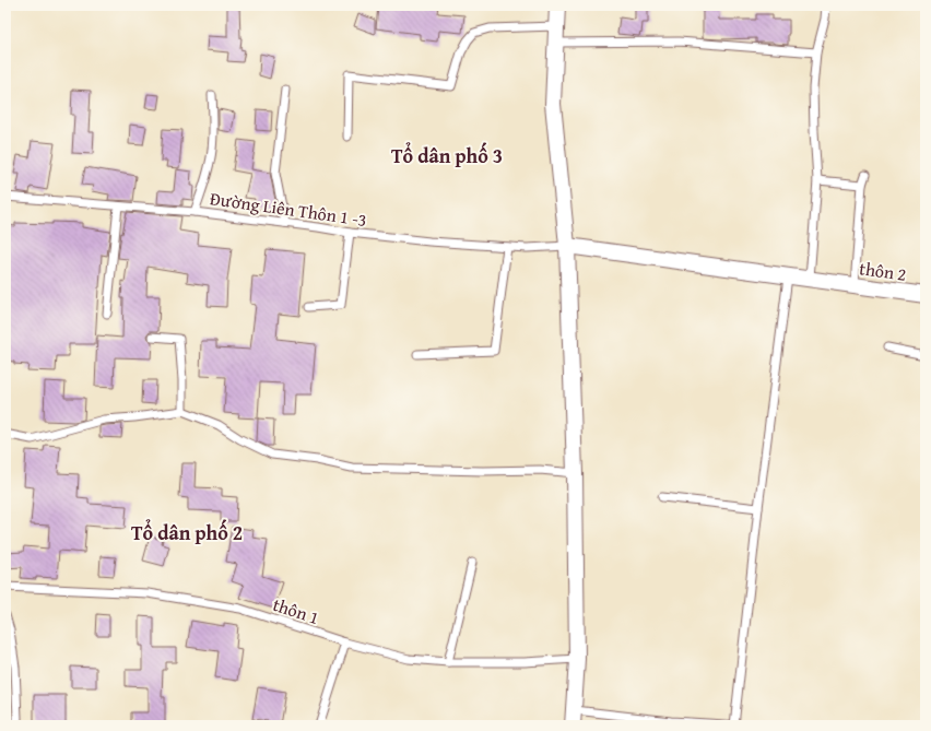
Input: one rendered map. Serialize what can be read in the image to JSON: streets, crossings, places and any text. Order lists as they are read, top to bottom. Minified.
{"streets":{"street":["thôn 2"],"lane":["Đường Liên Thôn 1 -3","thôn 1"]},"crossings":[["Đường Liên Thôn 1 -3","thôn 2"]],"districts":["Tổ dân phố 3","Tổ dân phố 2"]}
